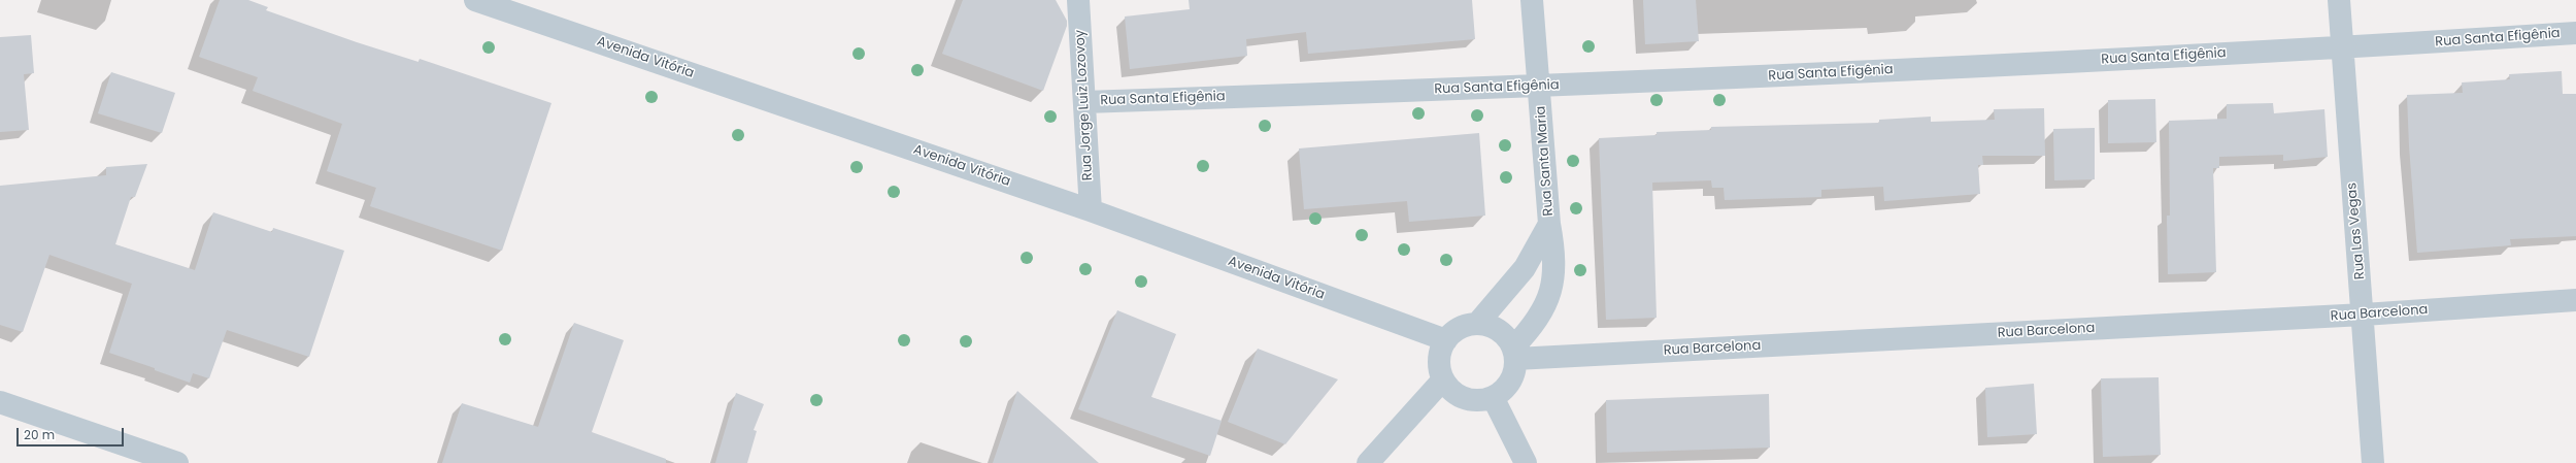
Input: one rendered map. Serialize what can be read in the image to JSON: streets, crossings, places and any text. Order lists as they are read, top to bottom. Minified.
{"streets":{"street":["Rua Santa Efigênia","Avenida Vitória","Rua Jorge Luiz Lozovoy","Rua Santa Maria","Rua Las Vegas","Rua Barcelona"]},"crossings":[["Rua Santa Efigênia","Rua Jorge Luiz Lozovoy"],["Rua Santa Efigênia","Rua Santa Maria"],["Rua Santa Efigênia","Rua Las Vegas"],["Avenida Vitória","Rua Jorge Luiz Lozovoy"],["Avenida Vitória","Rua Santa Maria"],["Avenida Vitória","Rua Barcelona"],["Rua Santa Maria","Rua Barcelona"],["Rua Las Vegas","Rua Barcelona"]],"scale_bar":"20 m"}
